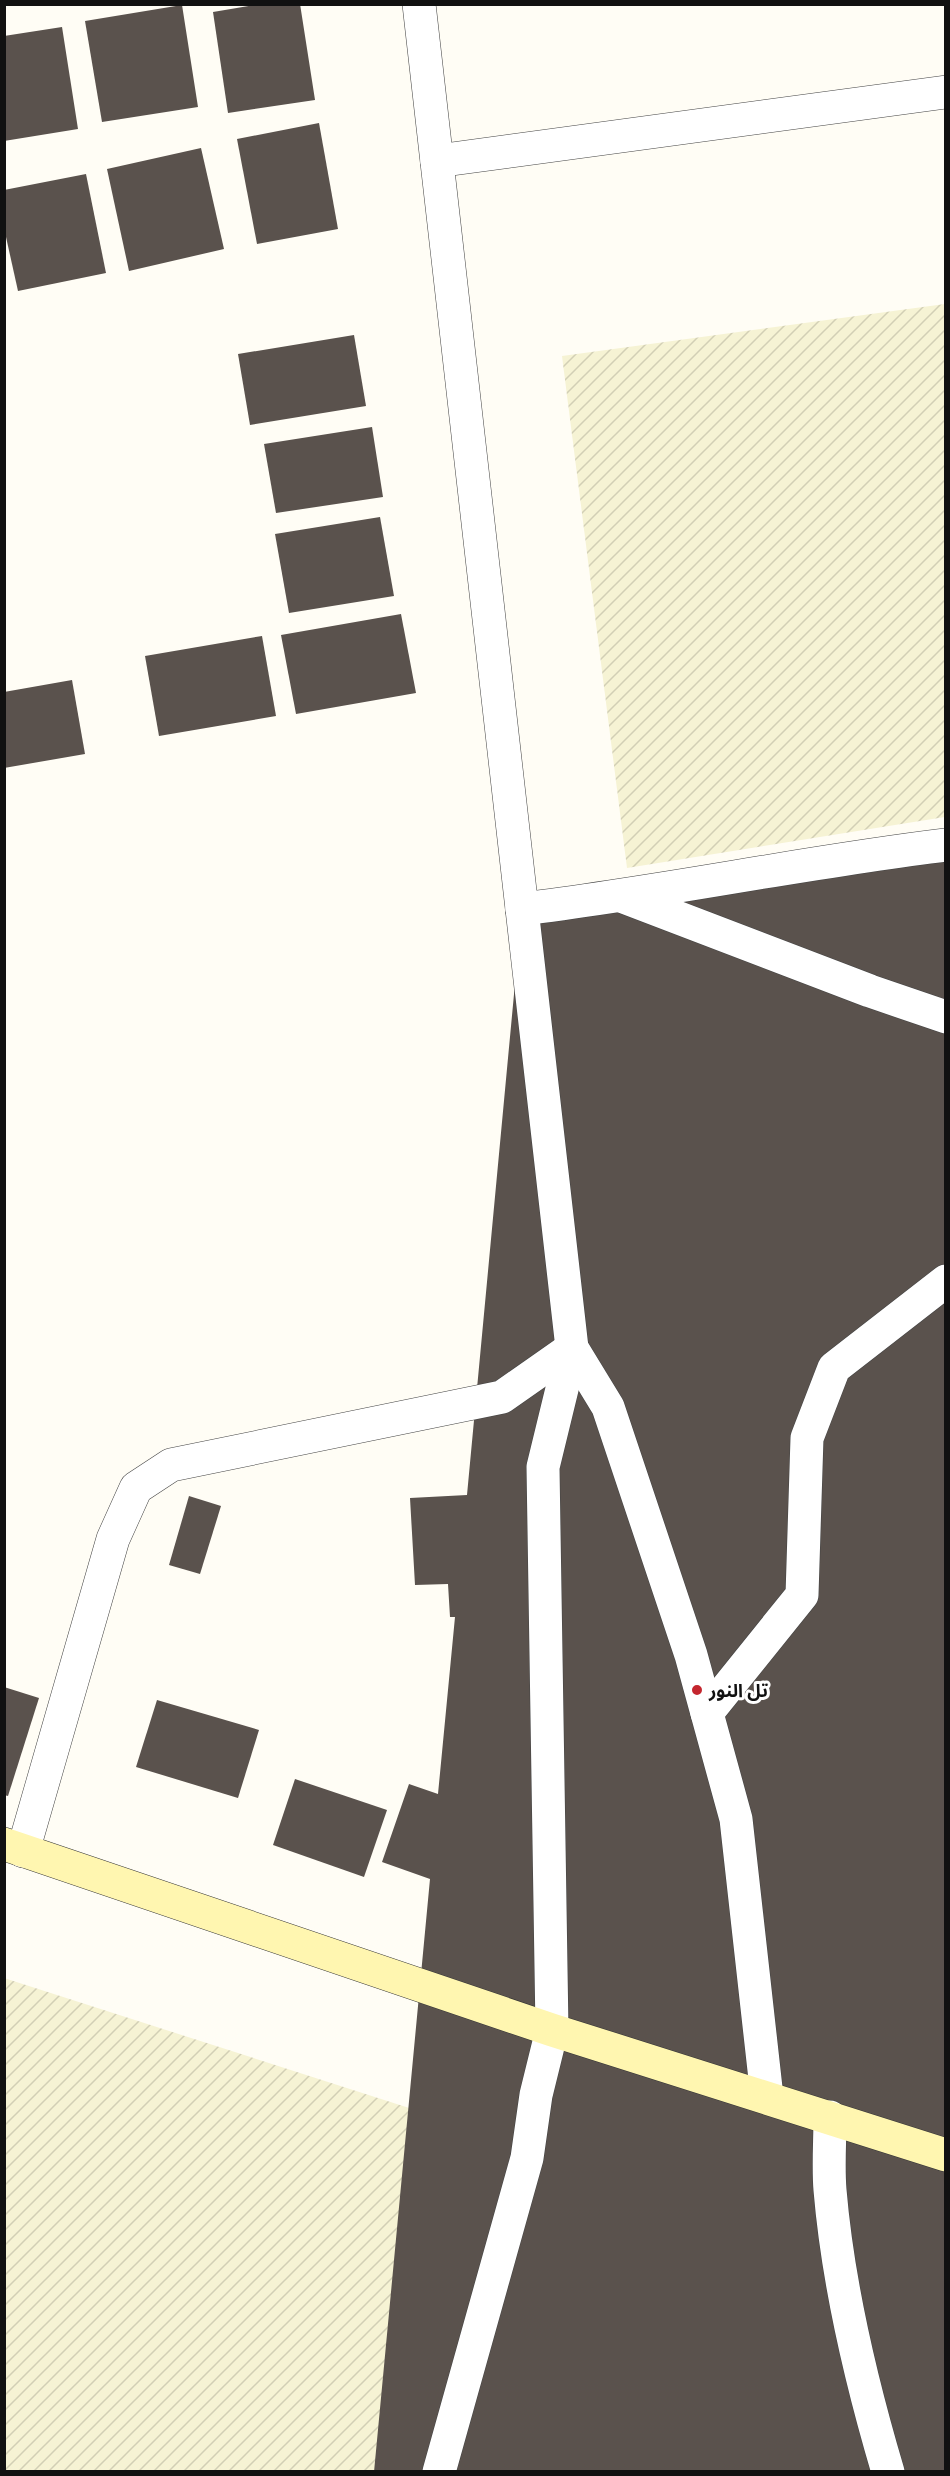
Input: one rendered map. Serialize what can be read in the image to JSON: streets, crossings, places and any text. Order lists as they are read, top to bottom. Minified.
{"places":["تل النور"]}
